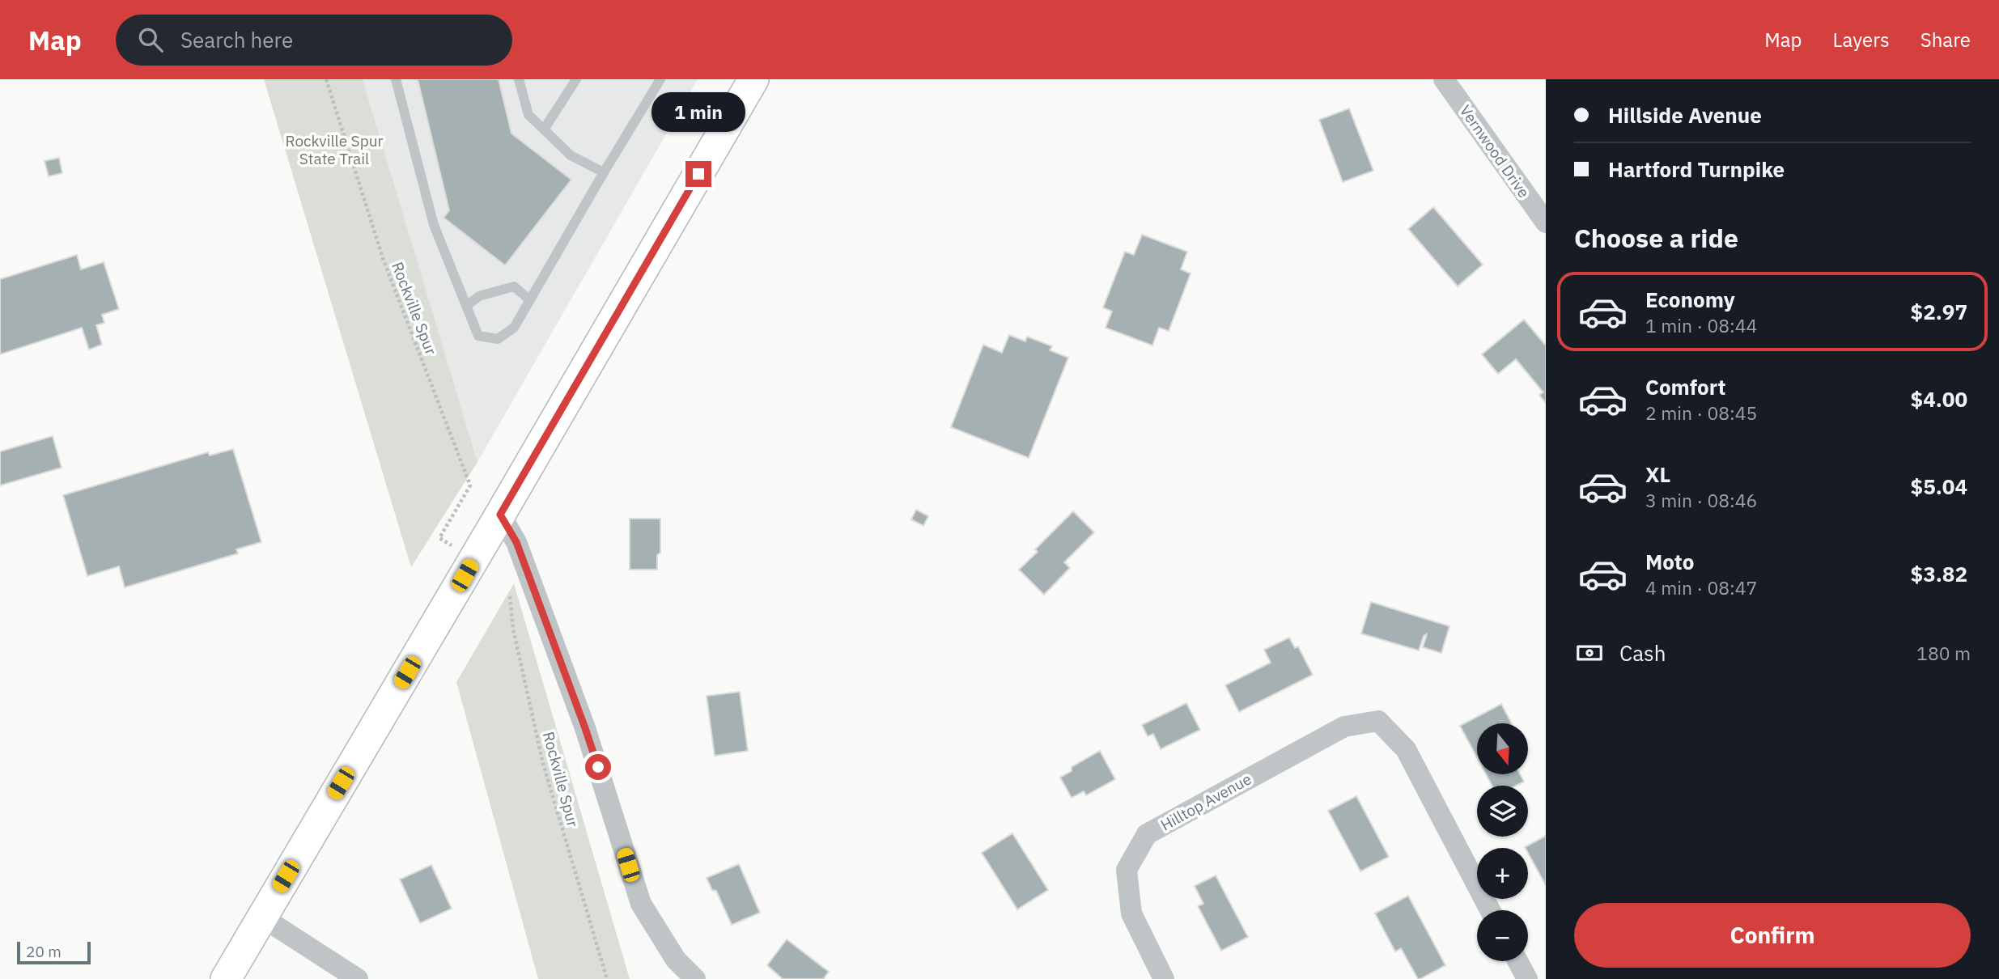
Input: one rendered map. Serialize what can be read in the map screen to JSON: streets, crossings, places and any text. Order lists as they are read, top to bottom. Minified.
{"streets":{"street":["Vernwood Drive","Hilltop Avenue"],"path":["Rockville Spur"]},"parks":["Rockville Spur State Trail"],"scale_bar":"20 m","north":"bottom","page":{"header":"Map","search":"Search here","nav":["Map","Layers","Share"],"banner":["Hillside Avenue","Hartford Turnpike"],"bubble":"1 min","heading":"Choose a ride","list":[{"name":"Economy","note":"1 min · 08:44","value":"$2.97"},{"name":"Comfort","note":"2 min · 08:45","value":"$4.00"},{"name":"XL","note":"3 min · 08:46","value":"$5.04"},{"name":"Moto","note":"4 min · 08:47","value":"$3.82"}],"pay":["Cash","180 m"],"map_buttons":["+","−"],"buttons":"Confirm","scale":"20 m"}}
